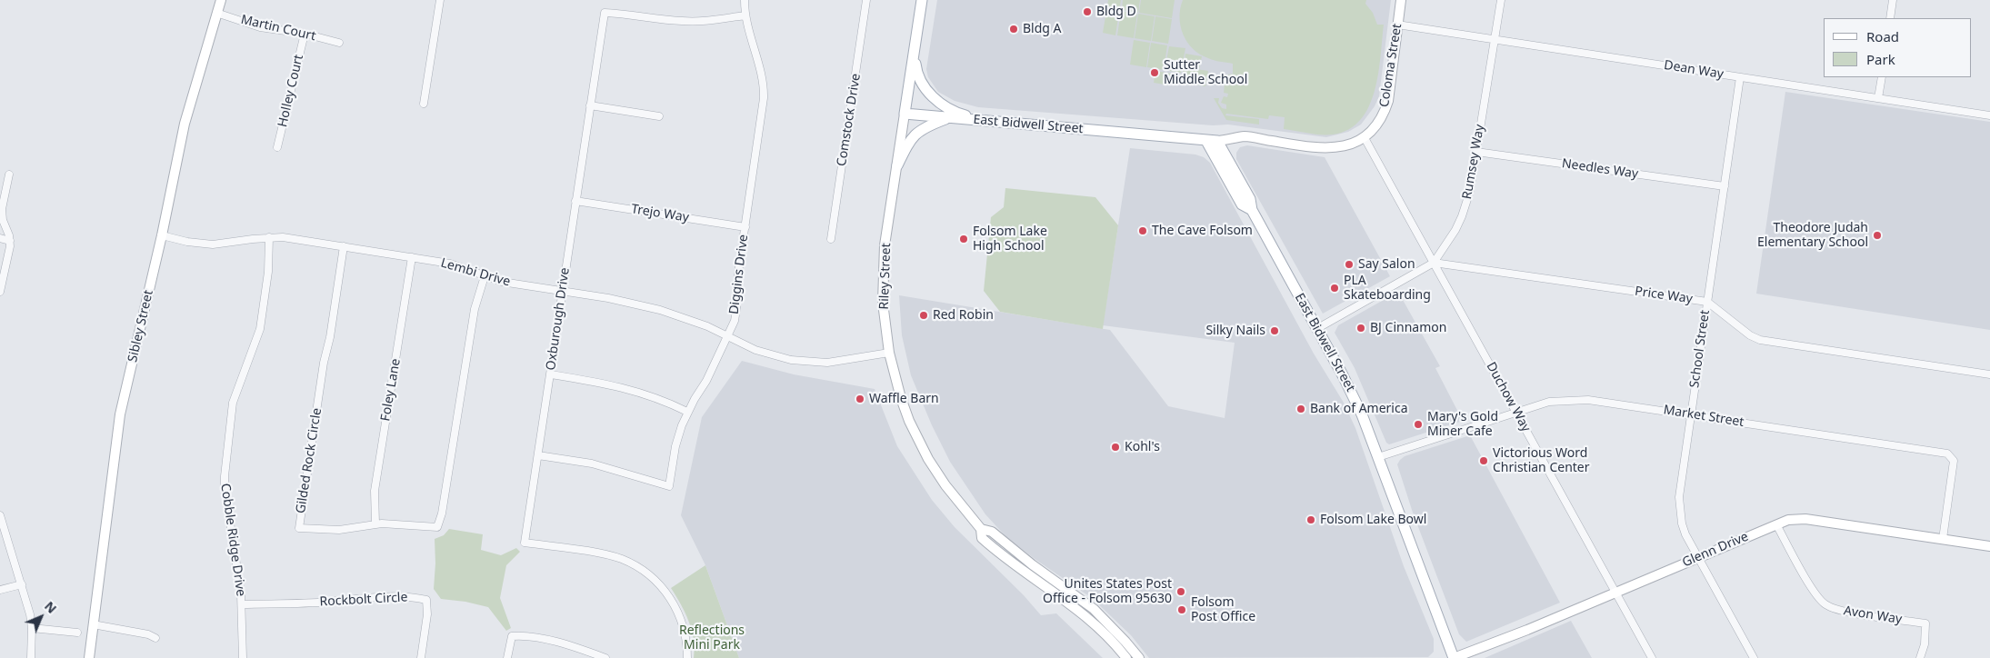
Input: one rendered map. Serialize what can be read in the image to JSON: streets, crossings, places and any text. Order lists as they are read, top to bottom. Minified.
{"streets":{"main road":["East Bidwell Street","Riley Street"],"street":["Martin Court","Coloma Street","Dean Way","Holley Court","Comstock Drive","Rumsey Way","Needles Way","Trejo Way","Lembi Drive","Diggins Drive","Price Way","Oxburough Drive","Sibley Street","School Street","Foley Lane","Duchow Way","Market Street","Gilded Rock Circle","Cobble Ridge Drive","Glenn Drive","Rockbolt Circle","Avon Way"]},"crossings":[["Martin Court","Holley Court"],["Martin Court","Sibley Street"],["Coloma Street","Dean Way"],["Coloma Street","East Bidwell Street"],["Coloma Street","Duchow Way"],["Dean Way","Rumsey Way"],["Dean Way","School Street"],["East Bidwell Street","Rumsey Way"],["East Bidwell Street","Riley Street"],["East Bidwell Street","Market Street"],["East Bidwell Street","Glenn Drive"],["Rumsey Way","Needles Way"],["Rumsey Way","Price Way"],["Rumsey Way","Duchow Way"],["Needles Way","School Street"],["Trejo Way","Diggins Drive"],["Trejo Way","Oxburough Drive"],["Lembi Drive","Diggins Drive"],["Lembi Drive","Riley Street"],["Lembi Drive","Oxburough Drive"],["Lembi Drive","Sibley Street"],["Lembi Drive","Foley Lane"],["Lembi Drive","Gilded Rock Circle"],["Lembi Drive","Cobble Ridge Drive"],["Diggins Drive","Oxburough Drive"],["Price Way","School Street"],["Price Way","Duchow Way"],["School Street","Market Street"],["School Street","Glenn Drive"],["Foley Lane","Gilded Rock Circle"],["Duchow Way","Market Street"],["Duchow Way","Glenn Drive"],["Market Street","Glenn Drive"],["Cobble Ridge Drive","Rockbolt Circle"],["Glenn Drive","Avon Way"]],"parks":["Reflections Mini Park"],"places":["Bldg D","Bldg A","Sutter Middle School","The Cave Folsom","Theodore Judah Elementary School","Folsom Lake High School","Say Salon","PLA Skateboarding","Red Robin","BJ Cinnamon","Silky Nails","Waffle Barn","Bank of America","Mary's Gold Miner Cafe","Kohl's","Victorious Word Christian Center","Folsom Lake Bowl","Unites States Post Office - Folsom 95630","Folsom Post Office"],"legend":["Road","Park"],"north":"top right"}
